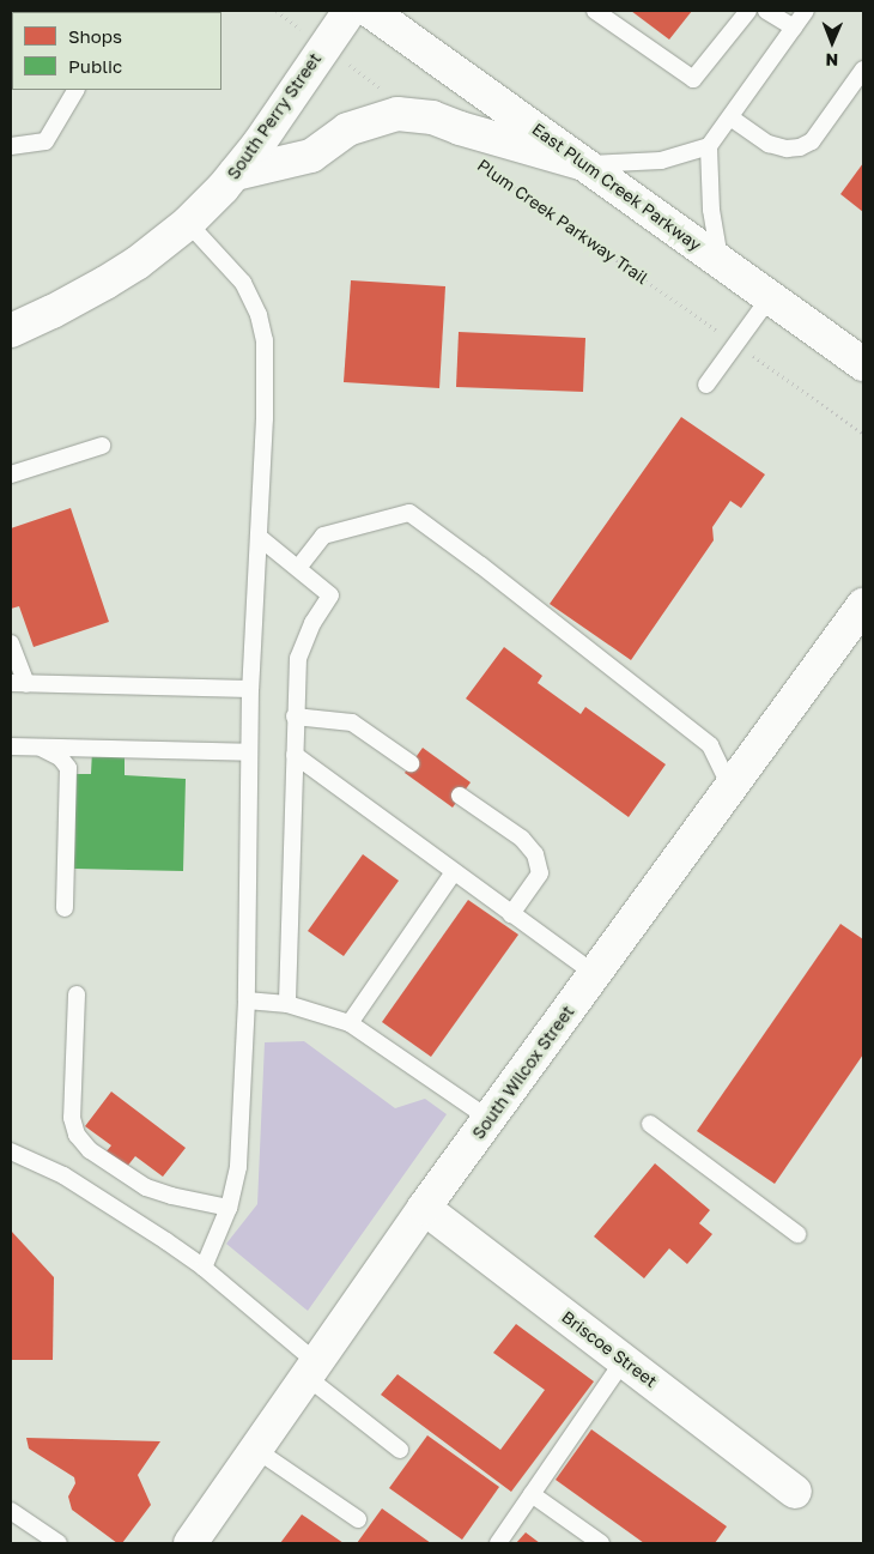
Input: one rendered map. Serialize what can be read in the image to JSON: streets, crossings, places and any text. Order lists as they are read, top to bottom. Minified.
{"streets":{"main road":["South Perry Street","East Plum Creek Parkway","South Wilcox Street","Briscoe Street"],"path":["Plum Creek Parkway Trail"]},"crossings":[["South Wilcox Street","Briscoe Street"]],"legend":["Shops","Public"],"north":"bottom"}
